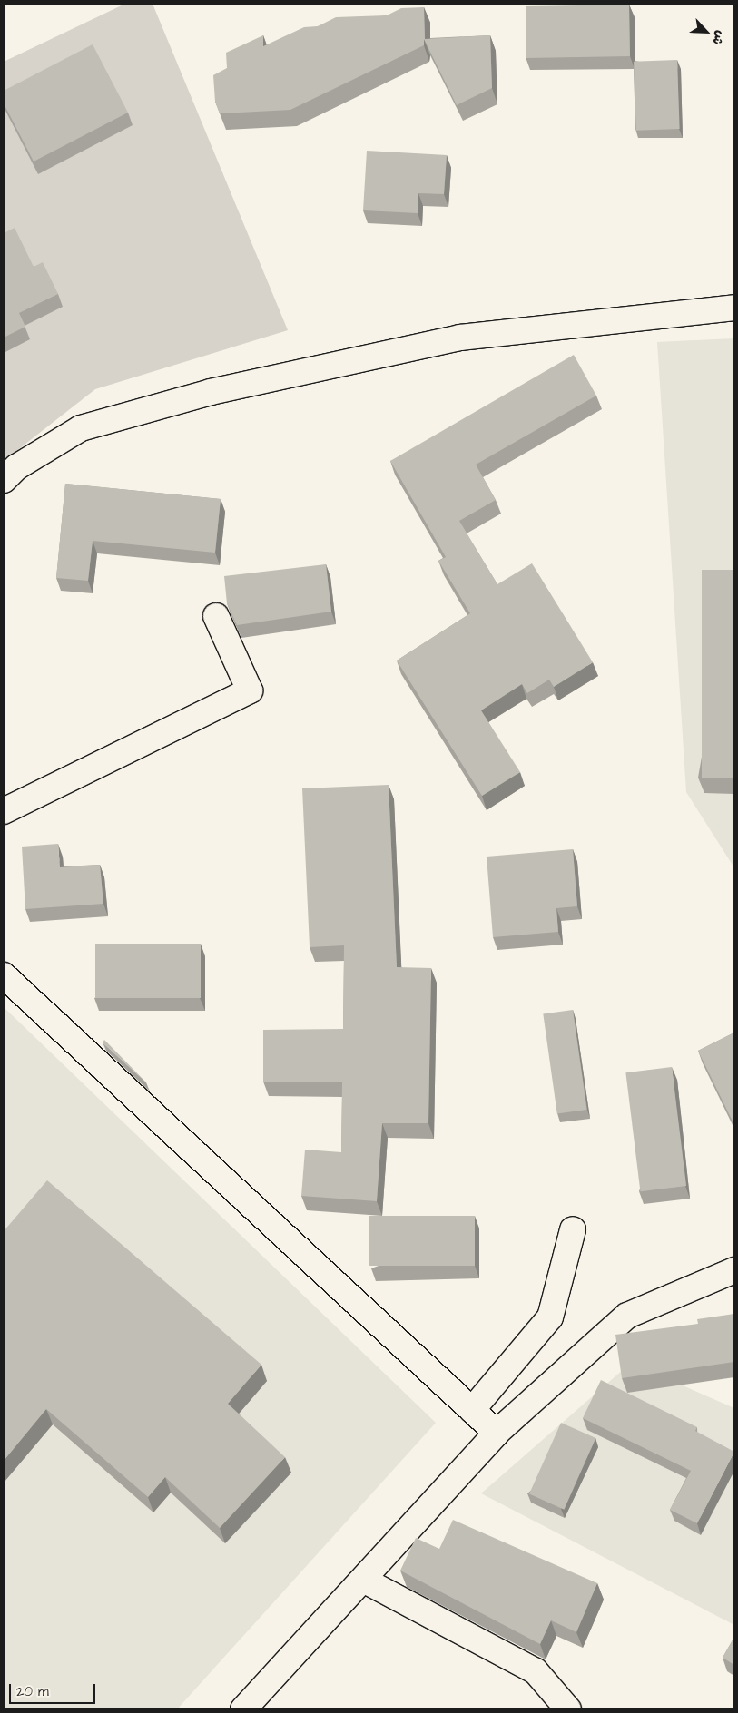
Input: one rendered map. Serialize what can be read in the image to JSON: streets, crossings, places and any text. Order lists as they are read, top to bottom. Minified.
{"scale_bar":"20 m","north":"bottom right"}
